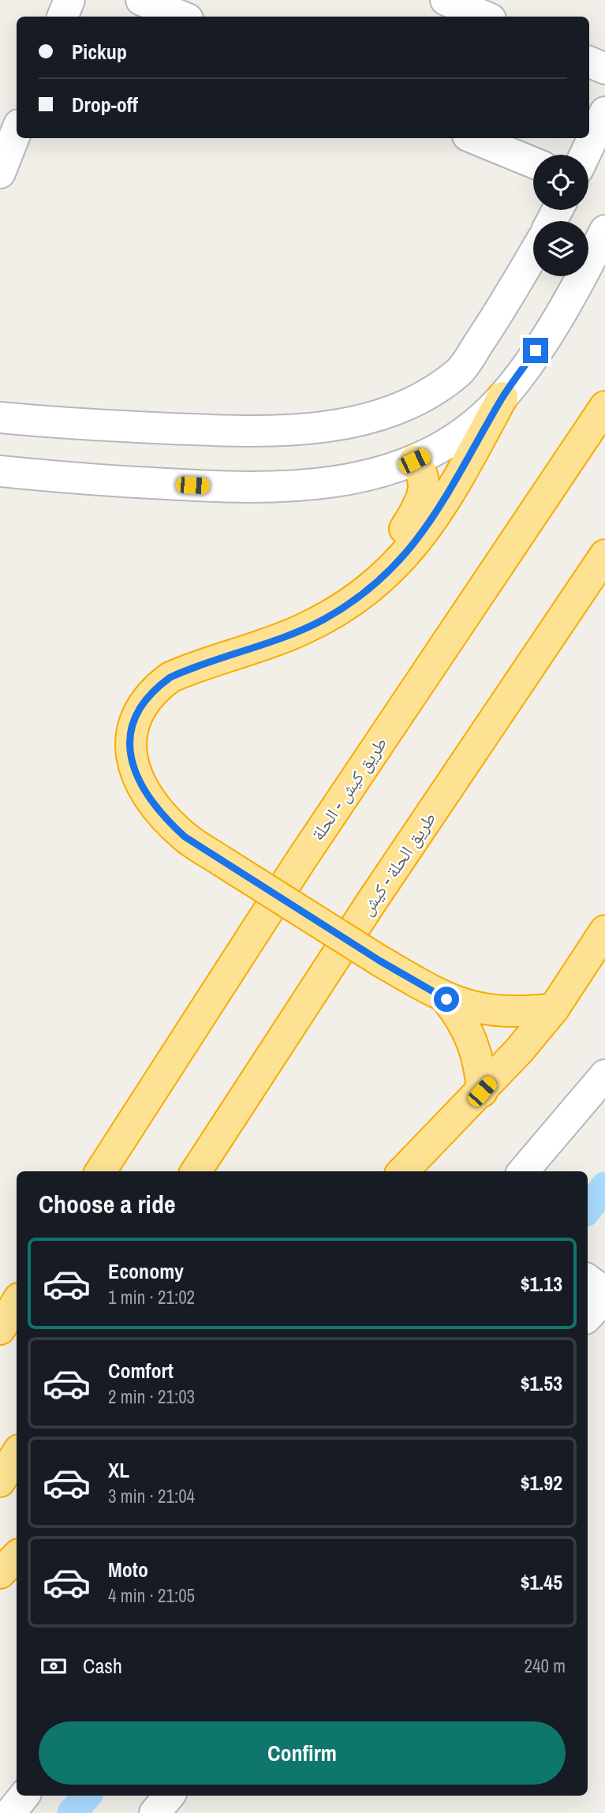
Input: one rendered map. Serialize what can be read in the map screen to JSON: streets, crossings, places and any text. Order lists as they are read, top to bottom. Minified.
{"streets":{"highway":["طريق كيش - الحلة","طريق الحلة - كيش"]},"page":{"banner":["Pickup","Drop-off"],"heading":"Choose a ride","list":[{"name":"Economy","note":"1 min · 21:02","value":"$1.13"},{"name":"Comfort","note":"2 min · 21:03","value":"$1.53"},{"name":"XL","note":"3 min · 21:04","value":"$1.92"},{"name":"Moto","note":"4 min · 21:05","value":"$1.45"}],"pay":["Cash","240 m"],"buttons":"Confirm"}}
